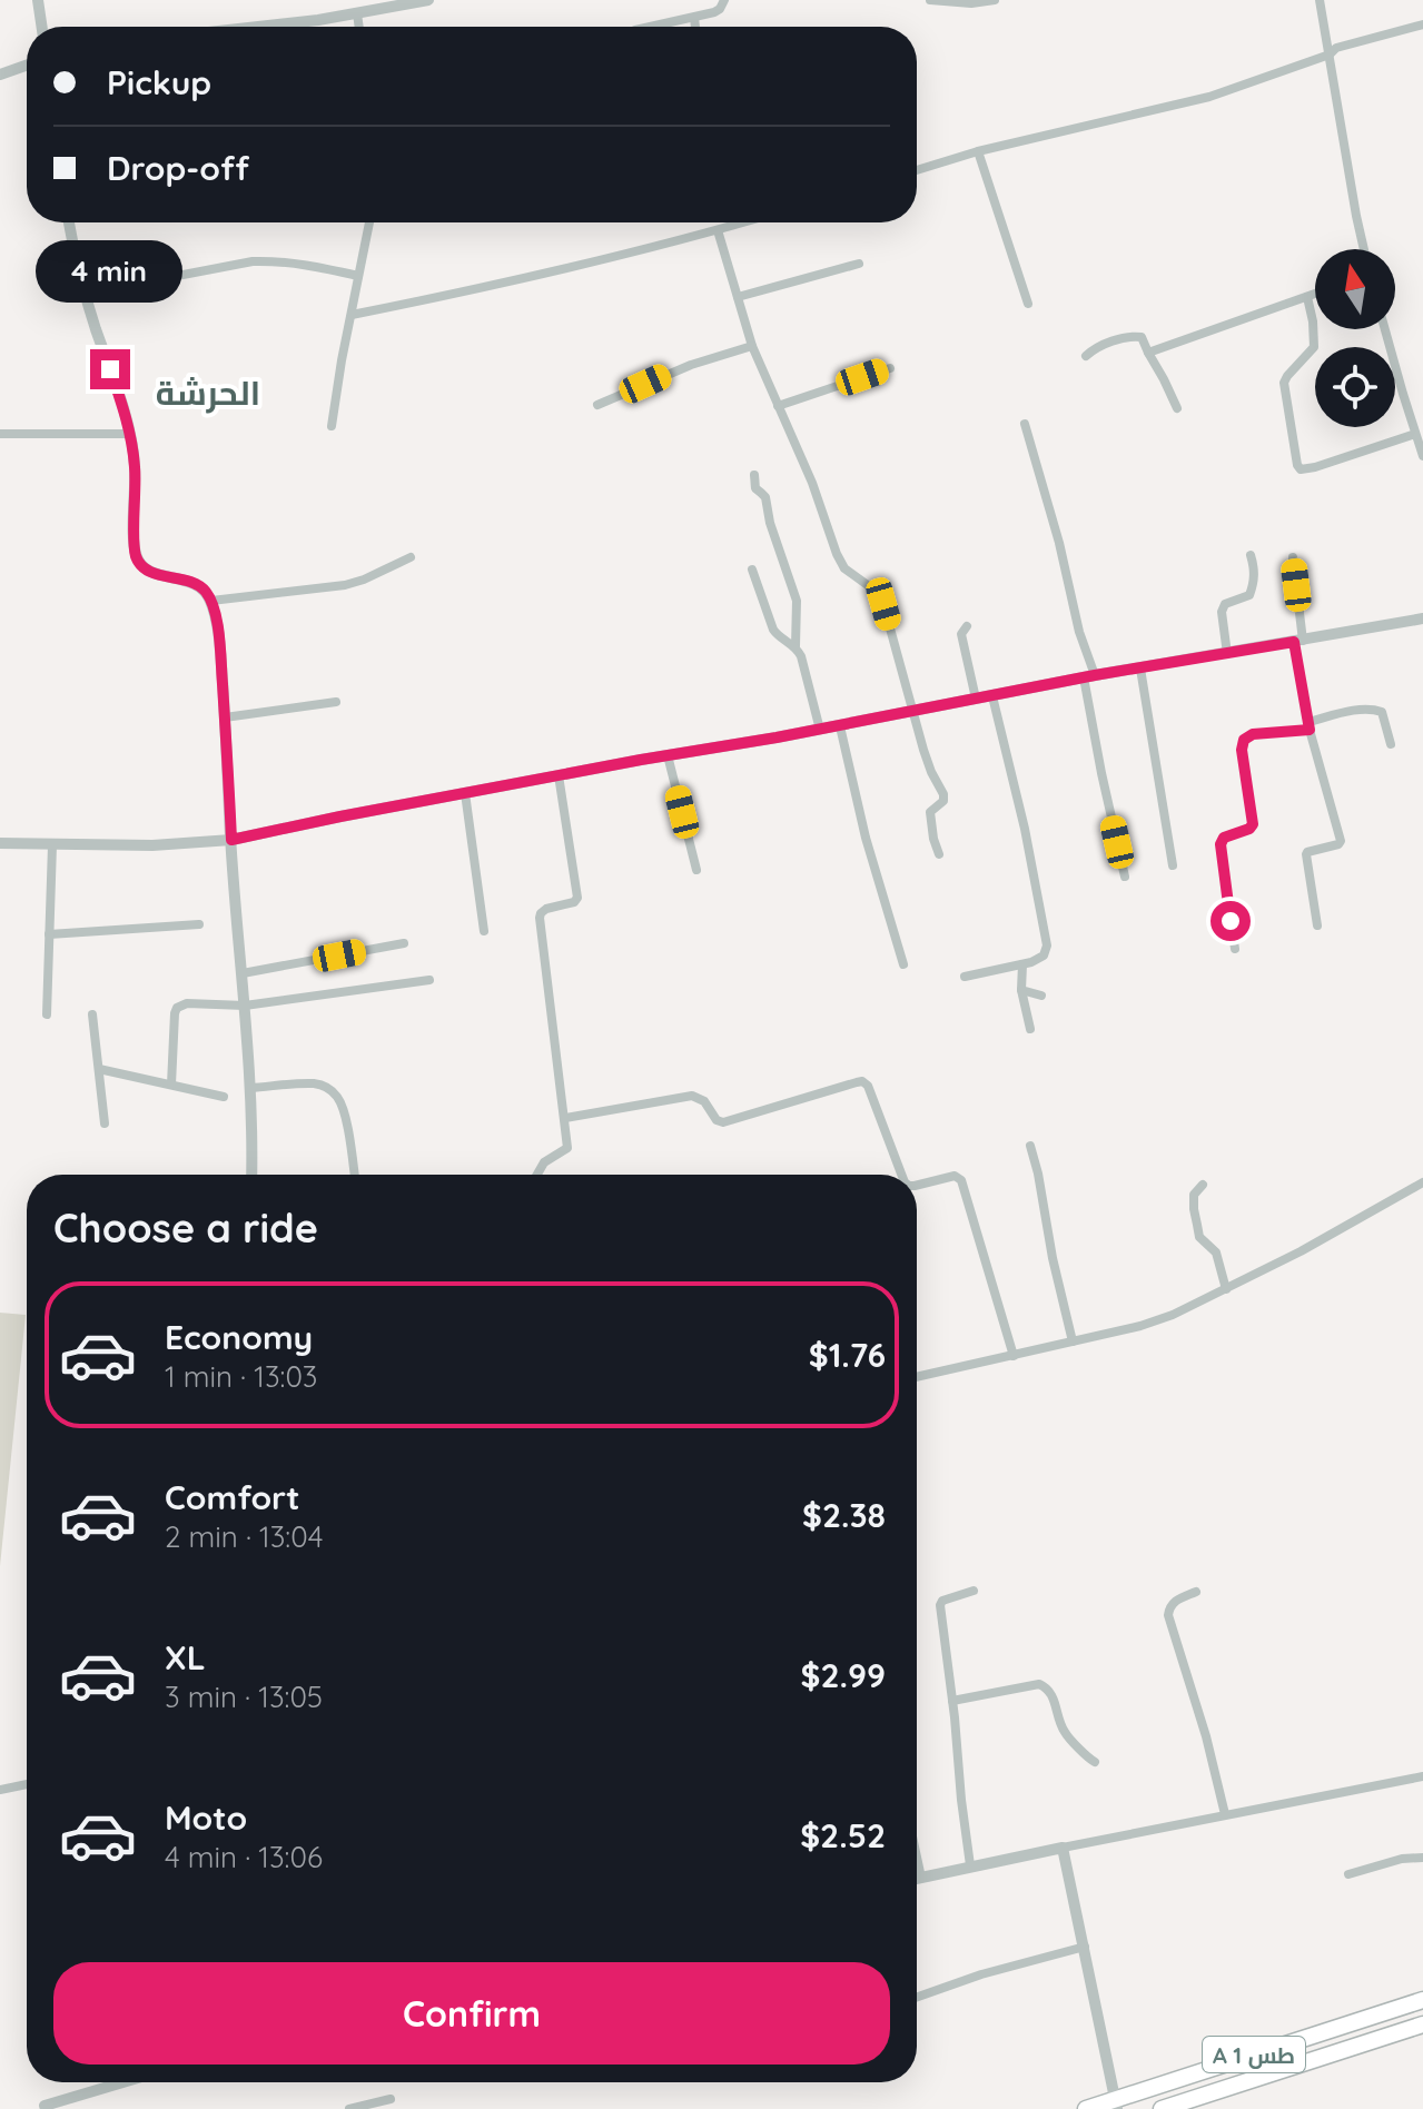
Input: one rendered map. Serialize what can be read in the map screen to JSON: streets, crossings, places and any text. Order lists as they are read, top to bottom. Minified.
{"streets":{"highway":["A 1 طس"]},"districts":["الحرشة"],"north":"top","page":{"banner":["Pickup","Drop-off"],"bubble":"4 min","heading":"Choose a ride","list":[{"name":"Economy","note":"1 min · 13:03","value":"$1.76"},{"name":"Comfort","note":"2 min · 13:04","value":"$2.38"},{"name":"XL","note":"3 min · 13:05","value":"$2.99"},{"name":"Moto","note":"4 min · 13:06","value":"$2.52"}],"buttons":"Confirm"}}
